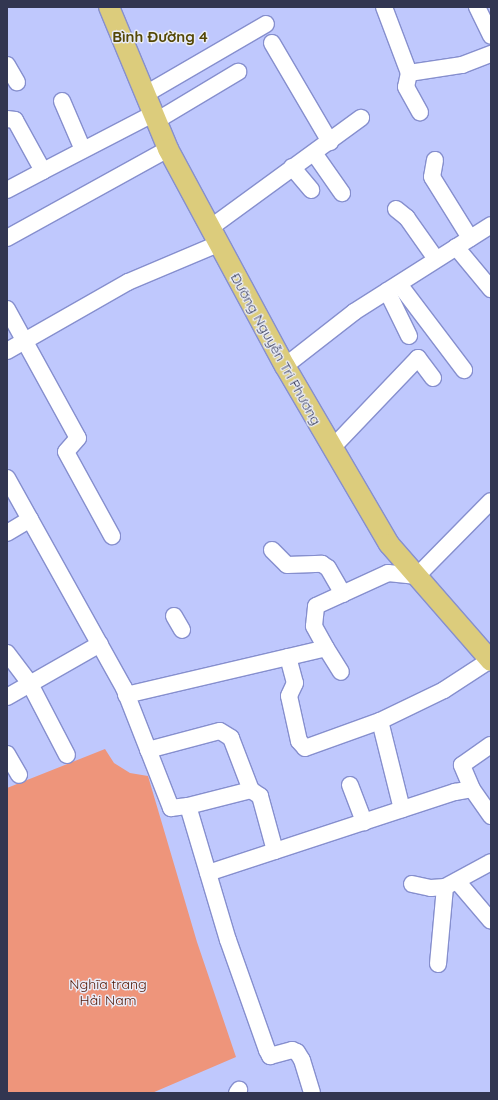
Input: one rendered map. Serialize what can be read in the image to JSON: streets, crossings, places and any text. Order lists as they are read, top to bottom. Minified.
{"streets":{"main road":["Đường Nguyễn Tri Phương"]},"districts":["Bình Đường 4"],"parks":["Nghĩa trang Hải Nam"]}
